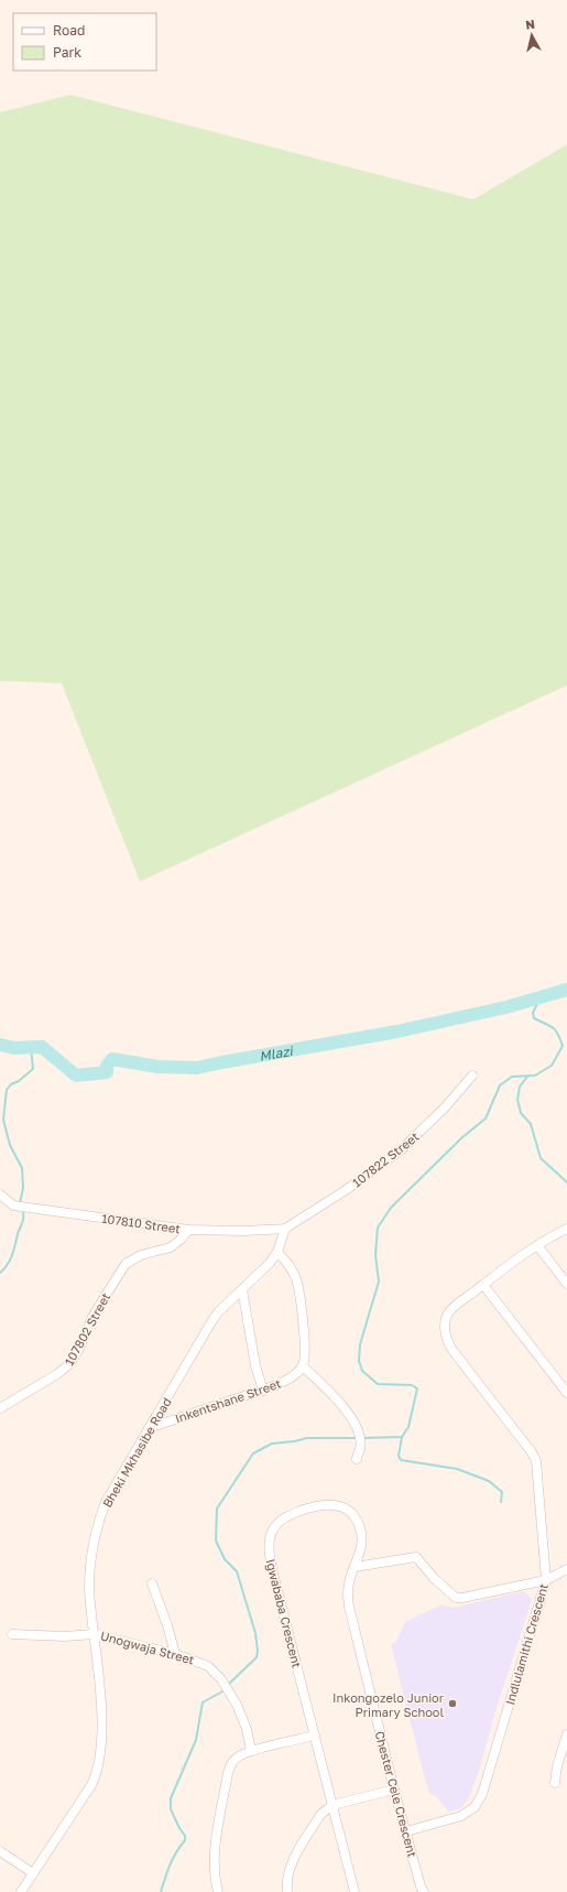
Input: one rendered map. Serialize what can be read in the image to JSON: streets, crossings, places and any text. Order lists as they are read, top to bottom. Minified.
{"streets":{"street":["107822 Street","107810 Street","107802 Street","Inkentshane Street","Bheki Mkhasibe Road","Igwababa Crescent","Indlulamithi Crescent","Unogwaja Street","Chester Cele Crescent"]},"crossings":[["107822 Street","107810 Street"],["107810 Street","107802 Street"],["Inkentshane Street","Bheki Mkhasibe Road"],["Bheki Mkhasibe Road","Unogwaja Street"],["Igwababa Crescent","Chester Cele Crescent"],["Indlulamithi Crescent","Chester Cele Crescent"]],"water":["Mlazi"],"places":["Inkongozelo Junior Primary School"],"legend":["Road","Park"],"north":"top"}
